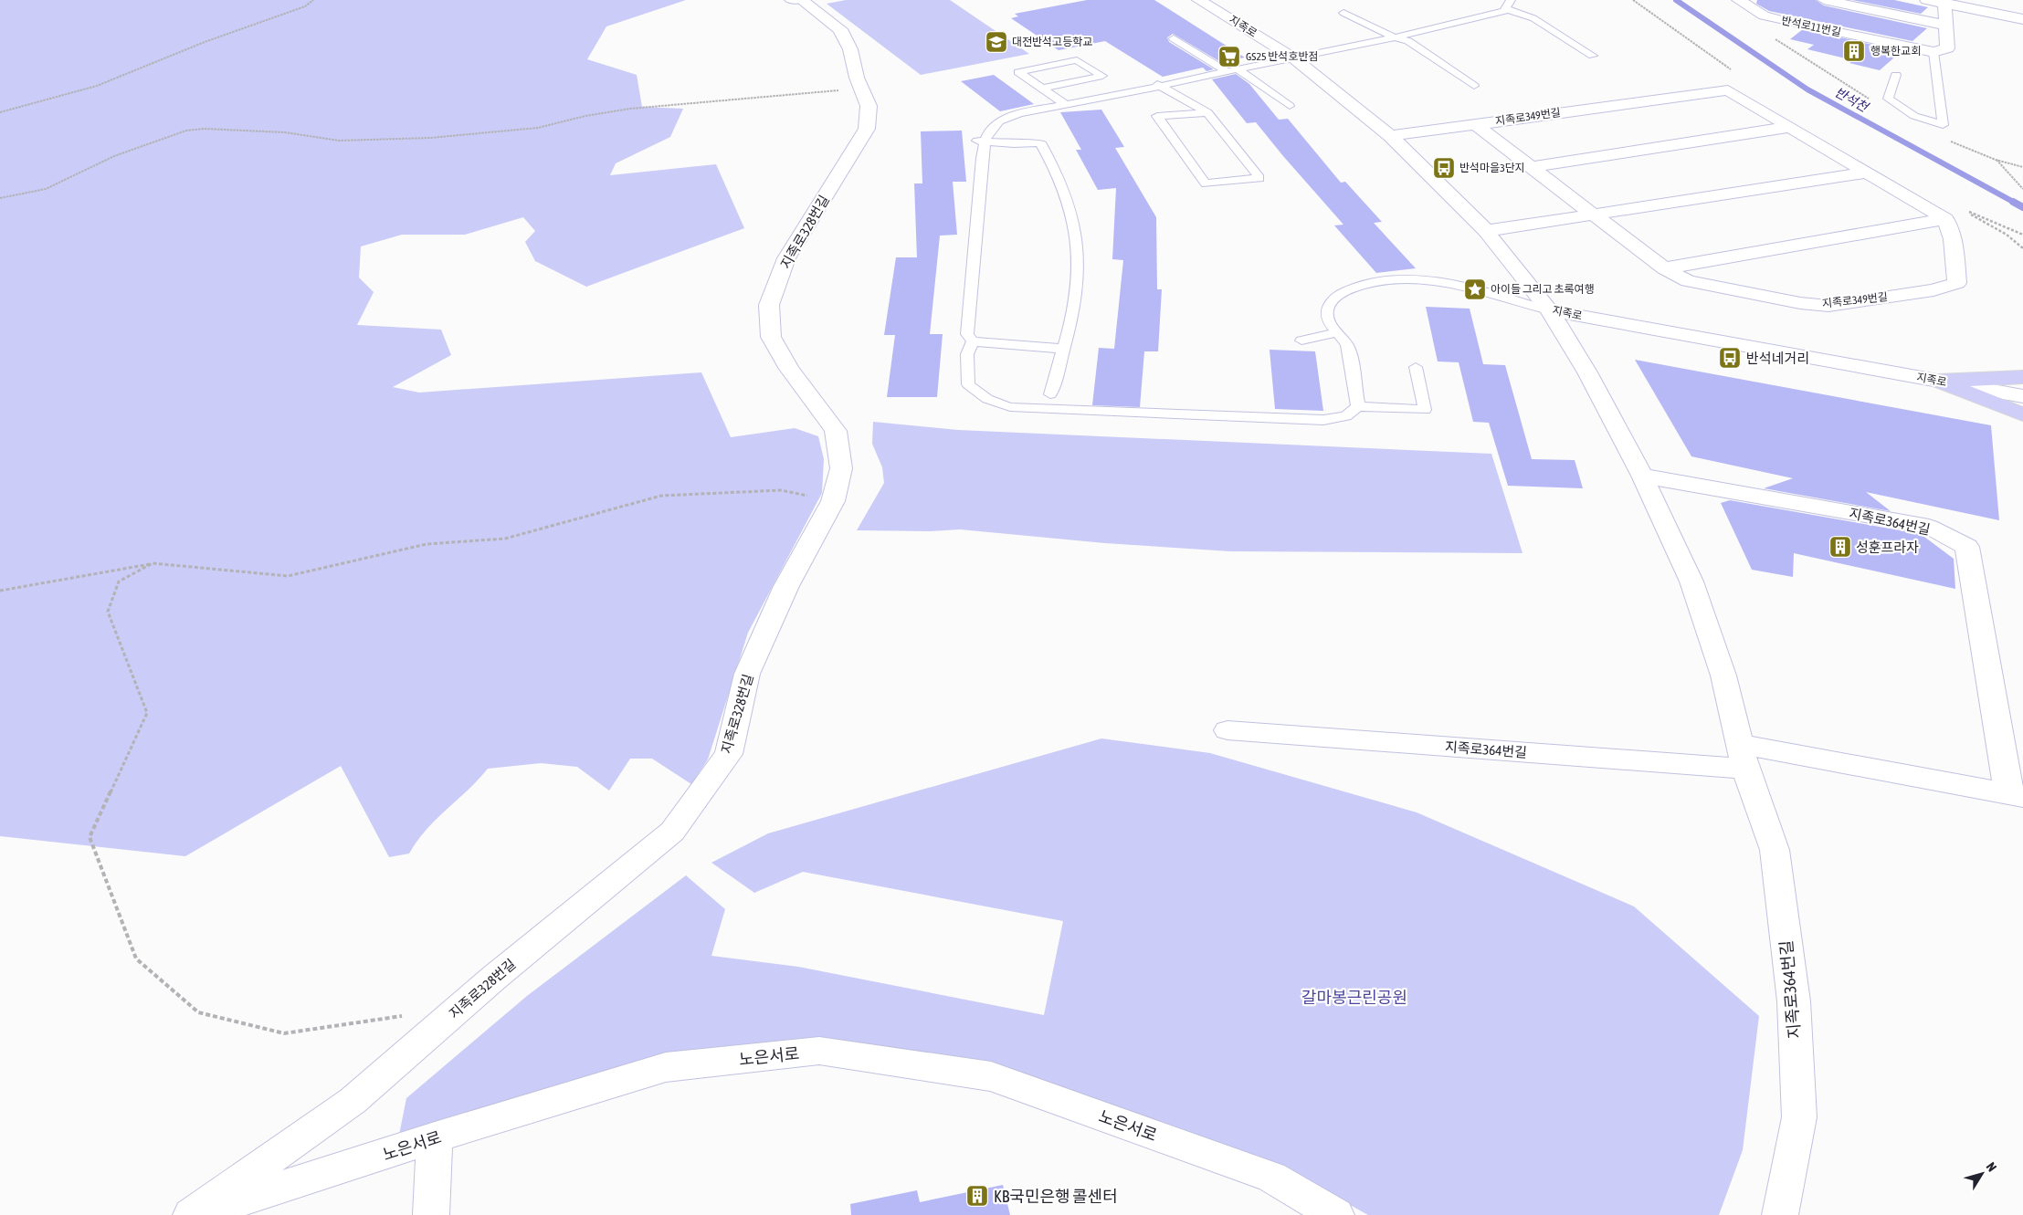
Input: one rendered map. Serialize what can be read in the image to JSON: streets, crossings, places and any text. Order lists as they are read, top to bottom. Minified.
{"streets":{"street":["지족로","반석로11번길","지족로349번길","지족로328번길","지족로364번길","노은서로"]},"crossings":[["지족로","지족로349번길"],["지족로","지족로364번길"]],"water":["반석천"],"parks":["갈마봉근린공원"],"places":{"school or university":["대전반석고등학교"],"building":["행복한교회","성훈프라자","KB국민은행 콜센터"],"supermarket":["GS25 반석호반점"],"bus stop":["반석마을3단지","반석네거리"],"place":["아이들 그리고 초록여행"]},"north":"top right"}
